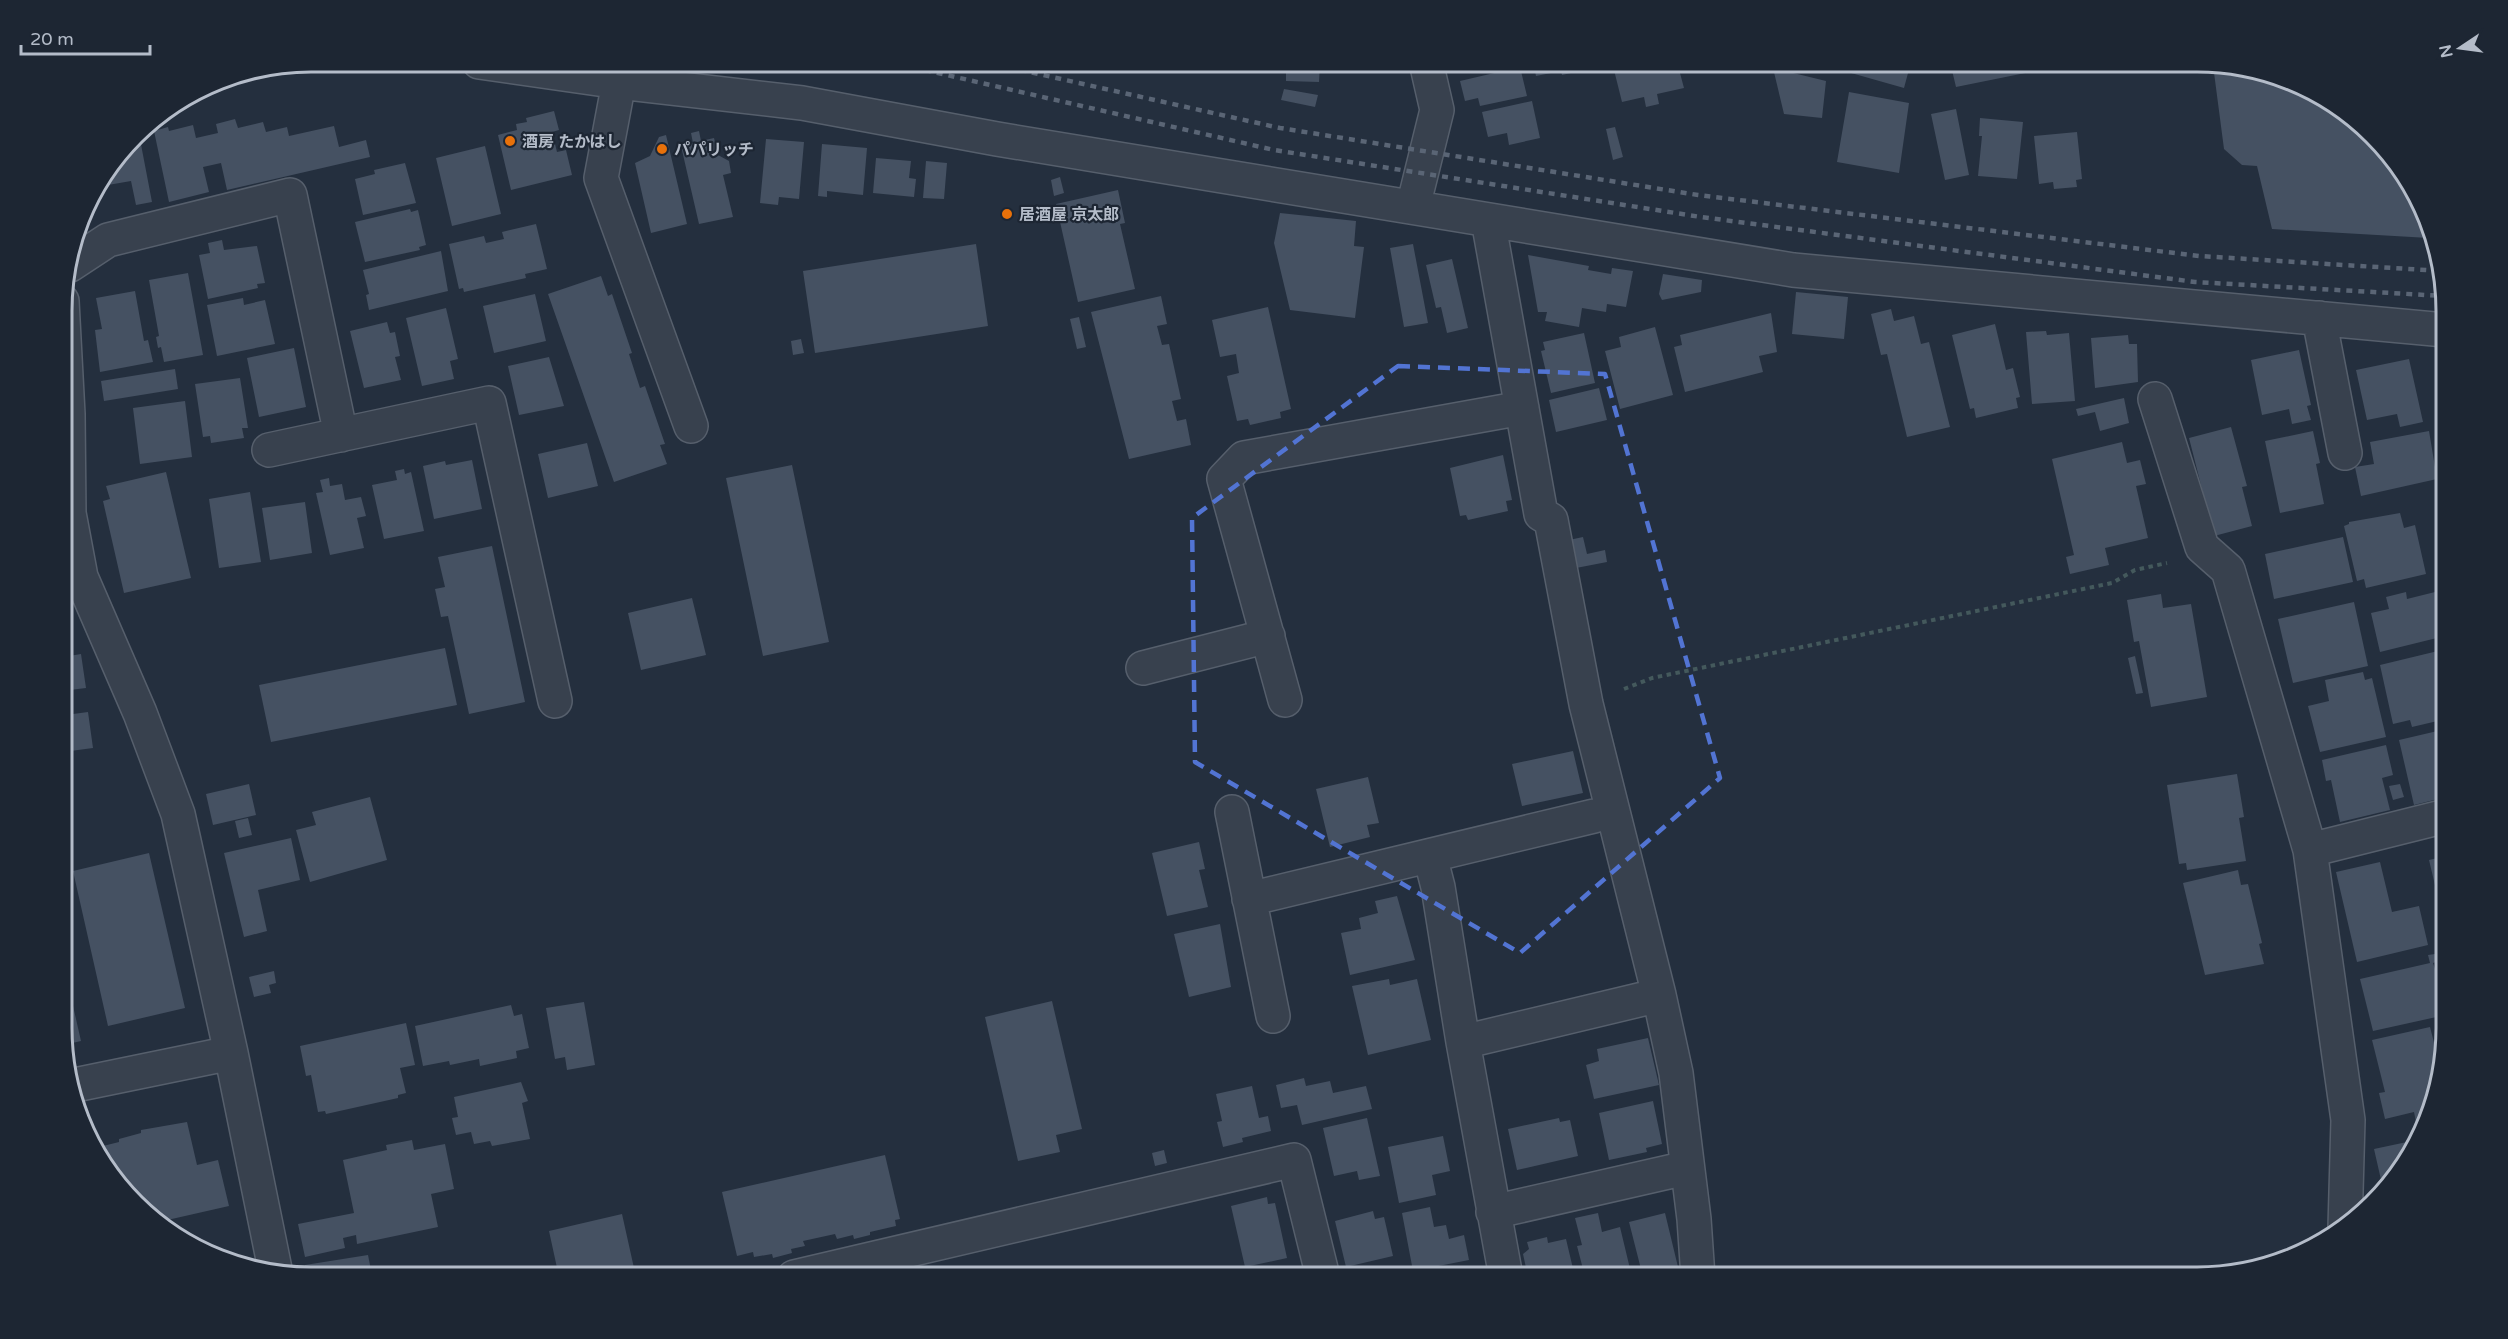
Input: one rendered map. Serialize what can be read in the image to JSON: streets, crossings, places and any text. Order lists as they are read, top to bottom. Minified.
{"places":["酒房 たかはし","パパリッチ","居酒屋 京太郎"],"scale_bar":"20 m","north":"left"}
